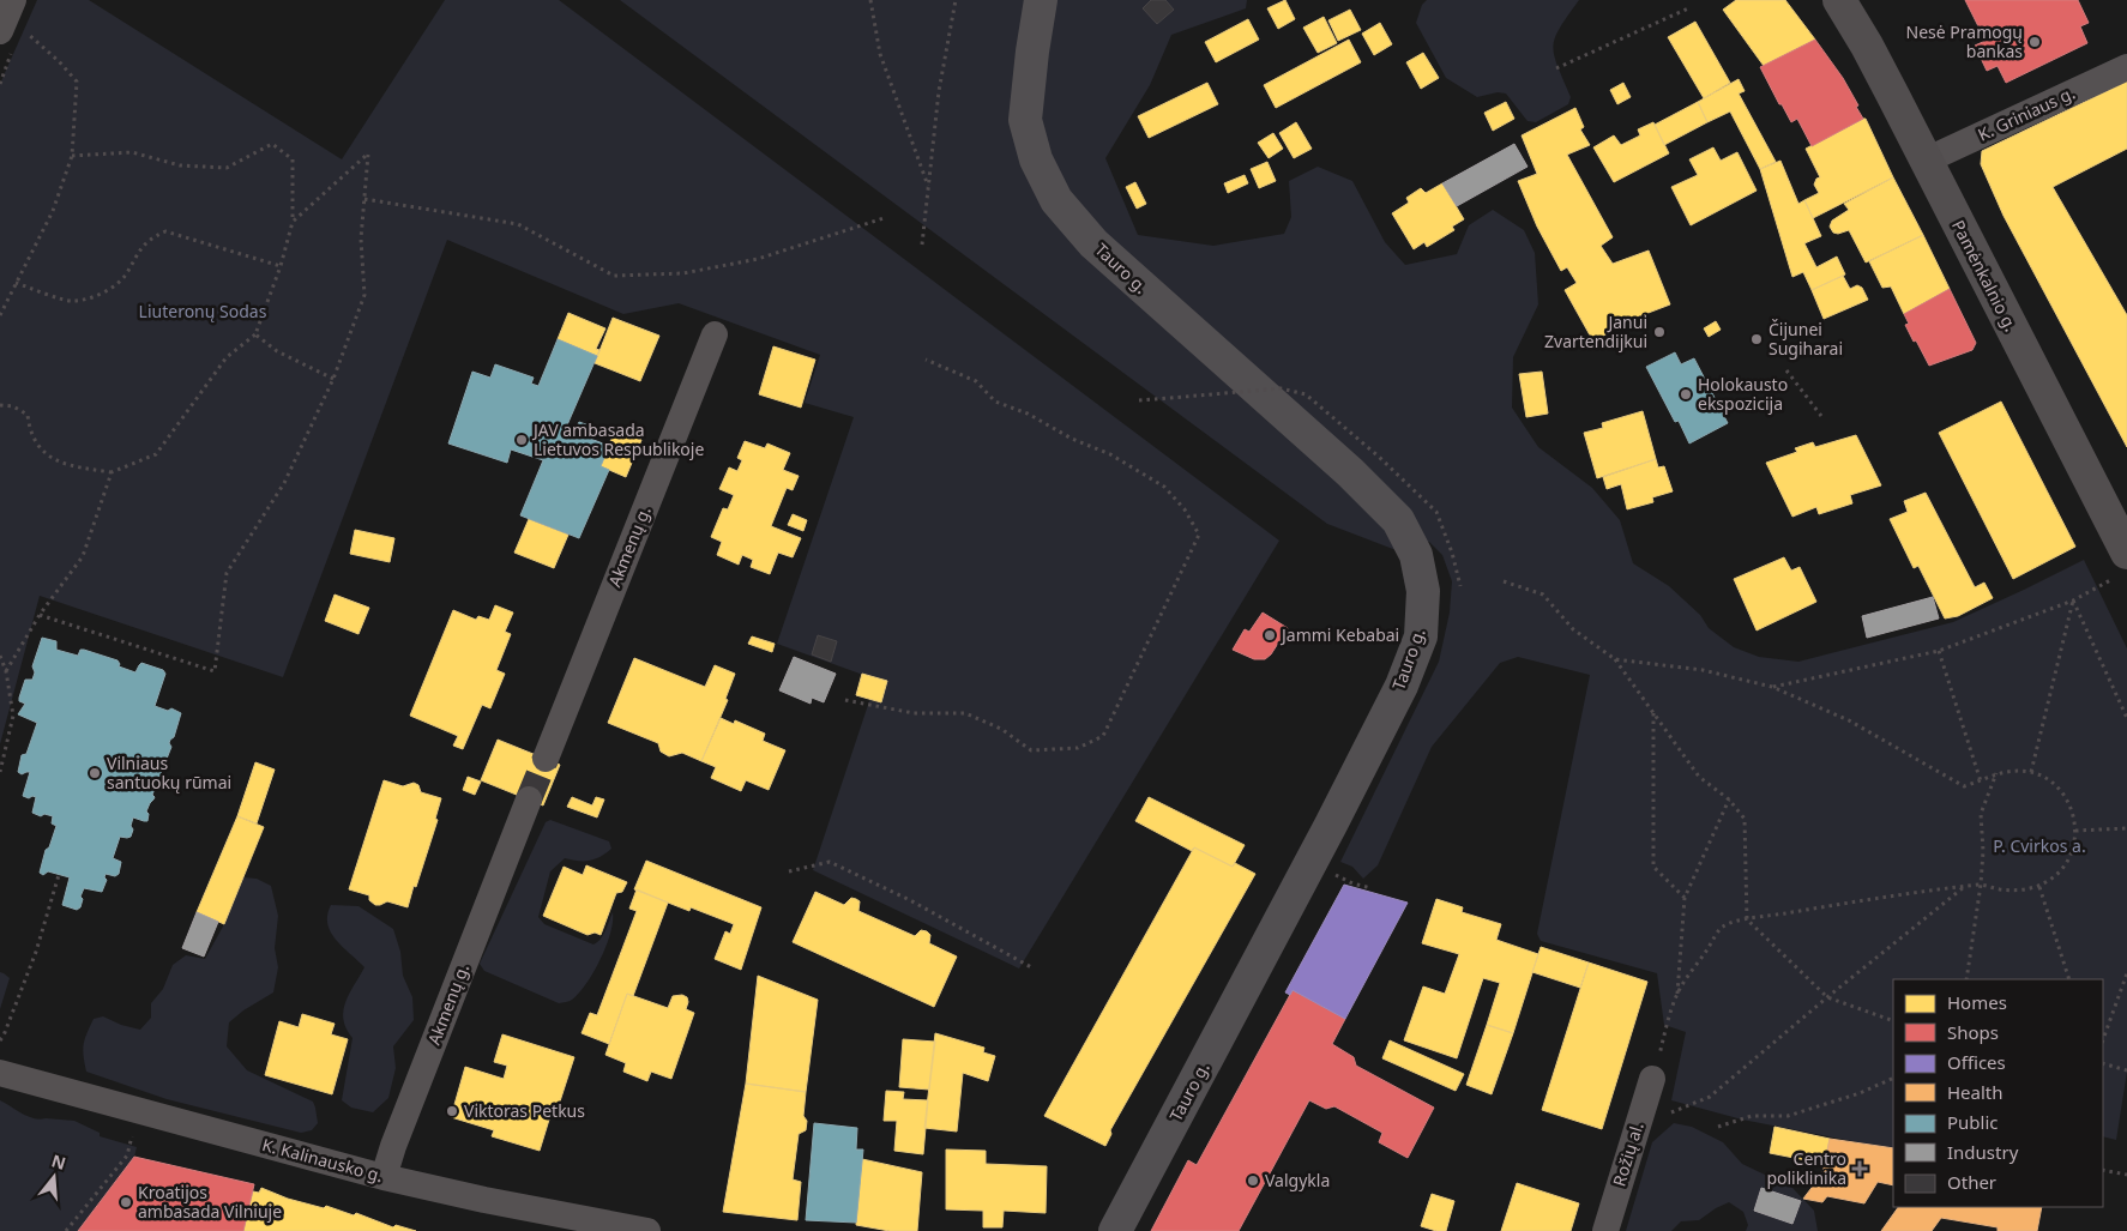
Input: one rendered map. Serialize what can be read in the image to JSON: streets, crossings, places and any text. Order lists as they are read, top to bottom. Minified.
{"streets":{"main road":["Tauro g.","Pamėnkalnio g."],"street":["K. Griniaus g.","Akmenų g.","Rožių al.","K. Kalinausko g."]},"crossings":[["K. Griniaus g.","Pamėnkalnio g."],["Akmenų g.","K. Kalinausko g."]],"parks":["Liuteronų Sodas","P. Cvirkos a."],"places":{"other":["Nesė Pramogų bankas","Janui Zvartendijkui","Čijunei Sugiharai","Holokausto ekspozicija","JAV ambasada Lietuvos Respublikoje","Jammi Kebabai","Vilniaus santuokų rūmai","Viktoras Petkus","Valgykla","Kroatijos ambasada Vilniuje"],"health":["Centro poliklinika"]},"legend":["Homes","Shops","Offices","Health","Public","Industry","Other"],"north":"top"}
